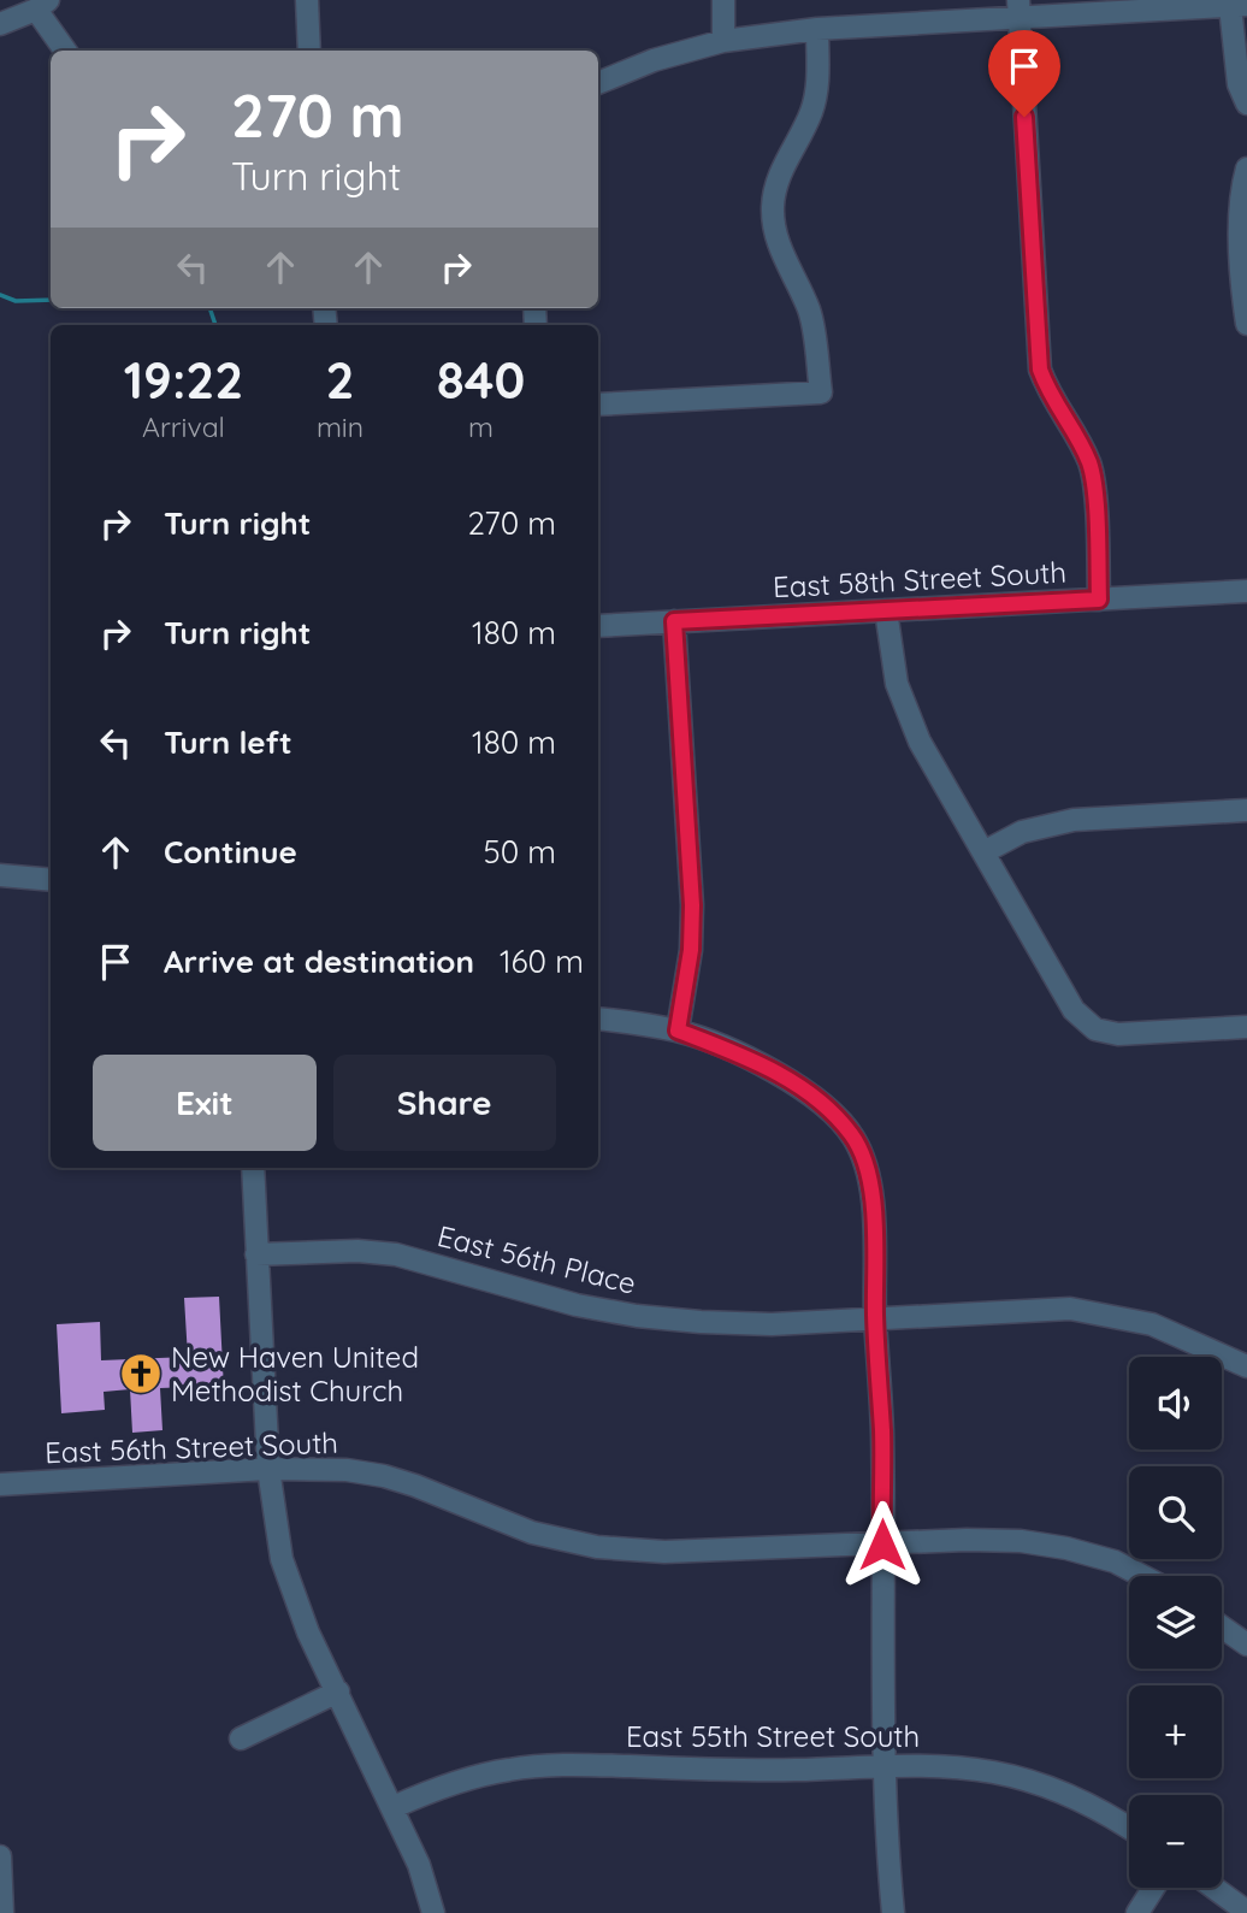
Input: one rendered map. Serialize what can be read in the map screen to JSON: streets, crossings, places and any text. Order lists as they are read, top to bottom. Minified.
{"streets":{"street":["East 58th Street South","East 56th Place","East 56th Street South","East 55th Street South"]},"places":{"church":["New Haven United Methodist Church"]},"page":{"turn":["270 m","Turn right"],"eta":["19:22","Arrival","2","min","840","m"],"list":[{"name":"Turn right","value":"270 m"},{"name":"Turn right","value":"180 m"},{"name":"Turn left","value":"180 m"},{"name":"Continue","value":"50 m"},{"name":"Arrive at destination","value":"160 m"}],"buttons":["Exit","Share"],"map_buttons":["+","−"]}}
